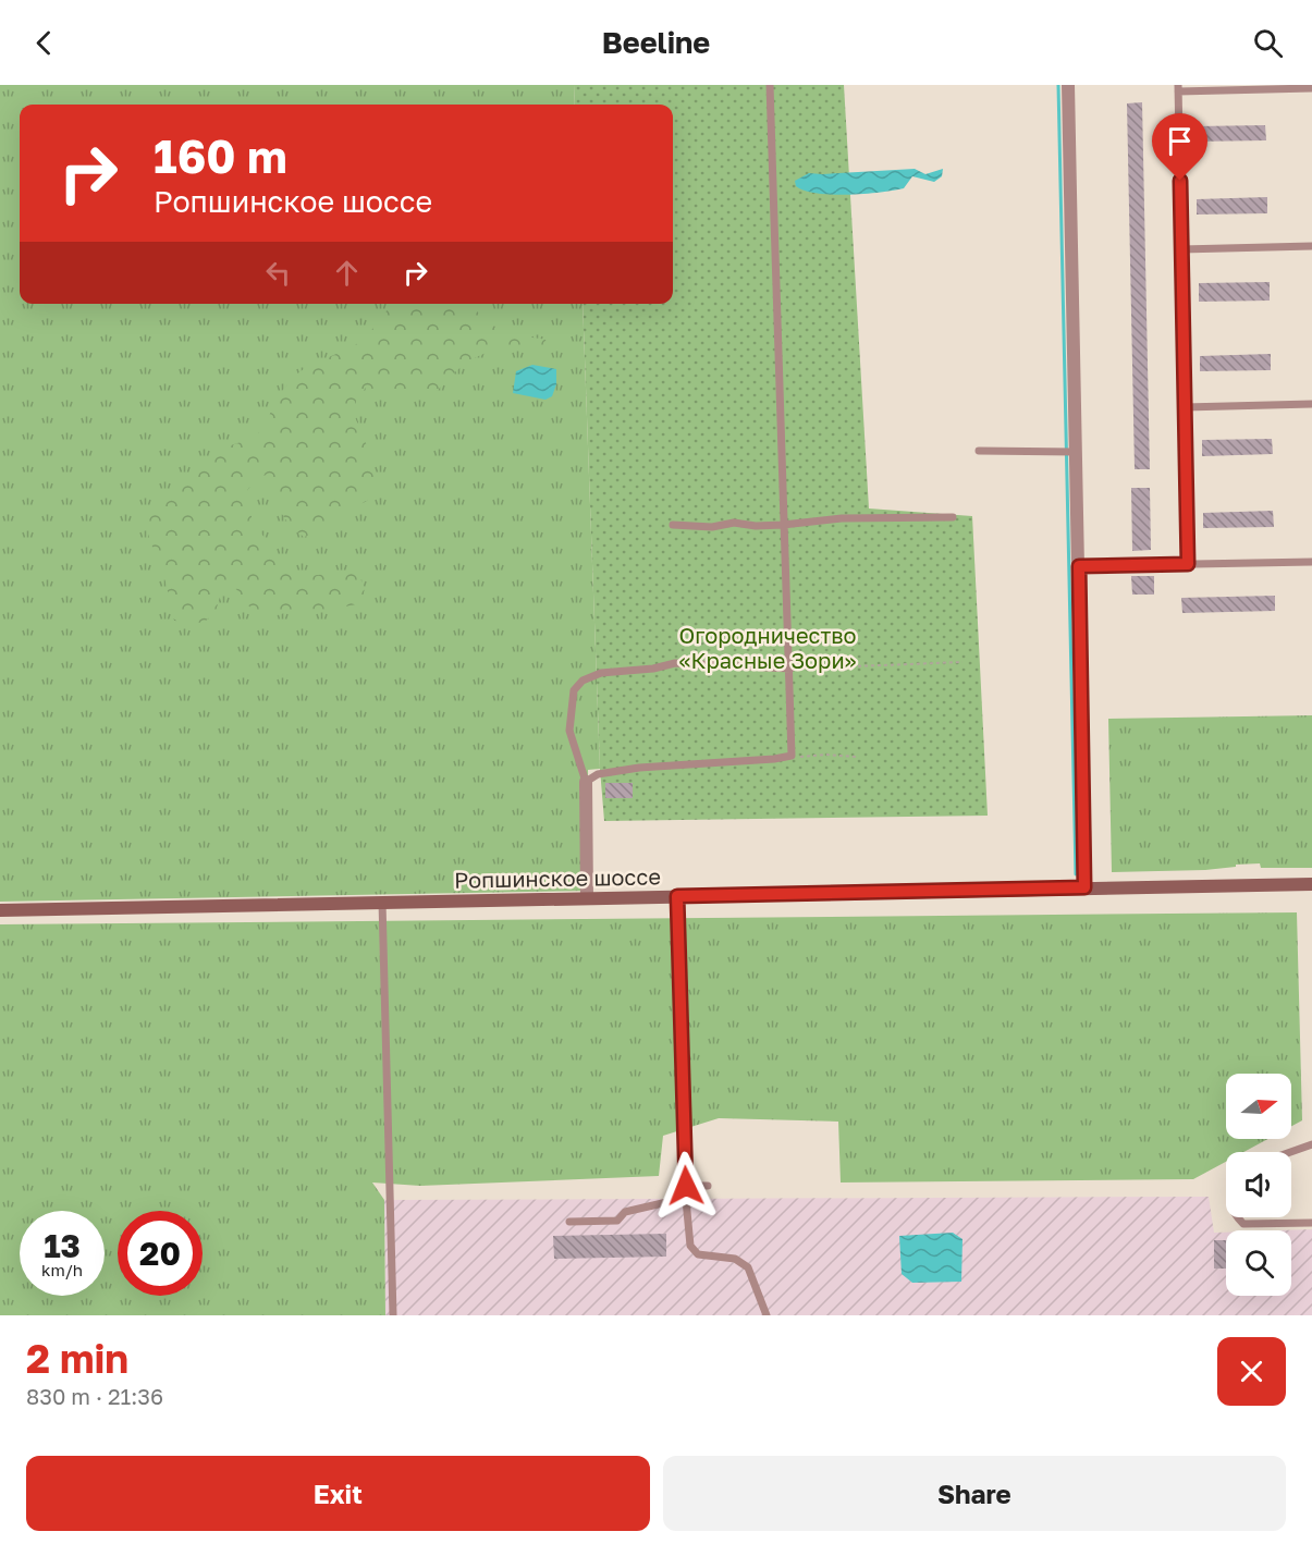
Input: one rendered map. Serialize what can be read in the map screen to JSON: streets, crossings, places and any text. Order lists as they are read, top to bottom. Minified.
{"streets":{"main road":["Ропшинское шоссе"]},"parks":["Огородничество «Красные Зори»"],"north":"right","page":{"header":"Beeline","turn":["160 m","Ропшинское шоссе"],"speed":"13 km/h","limit":"20","heading":["2 min","830 m · 21:36"],"buttons":["Exit","Share"]}}
